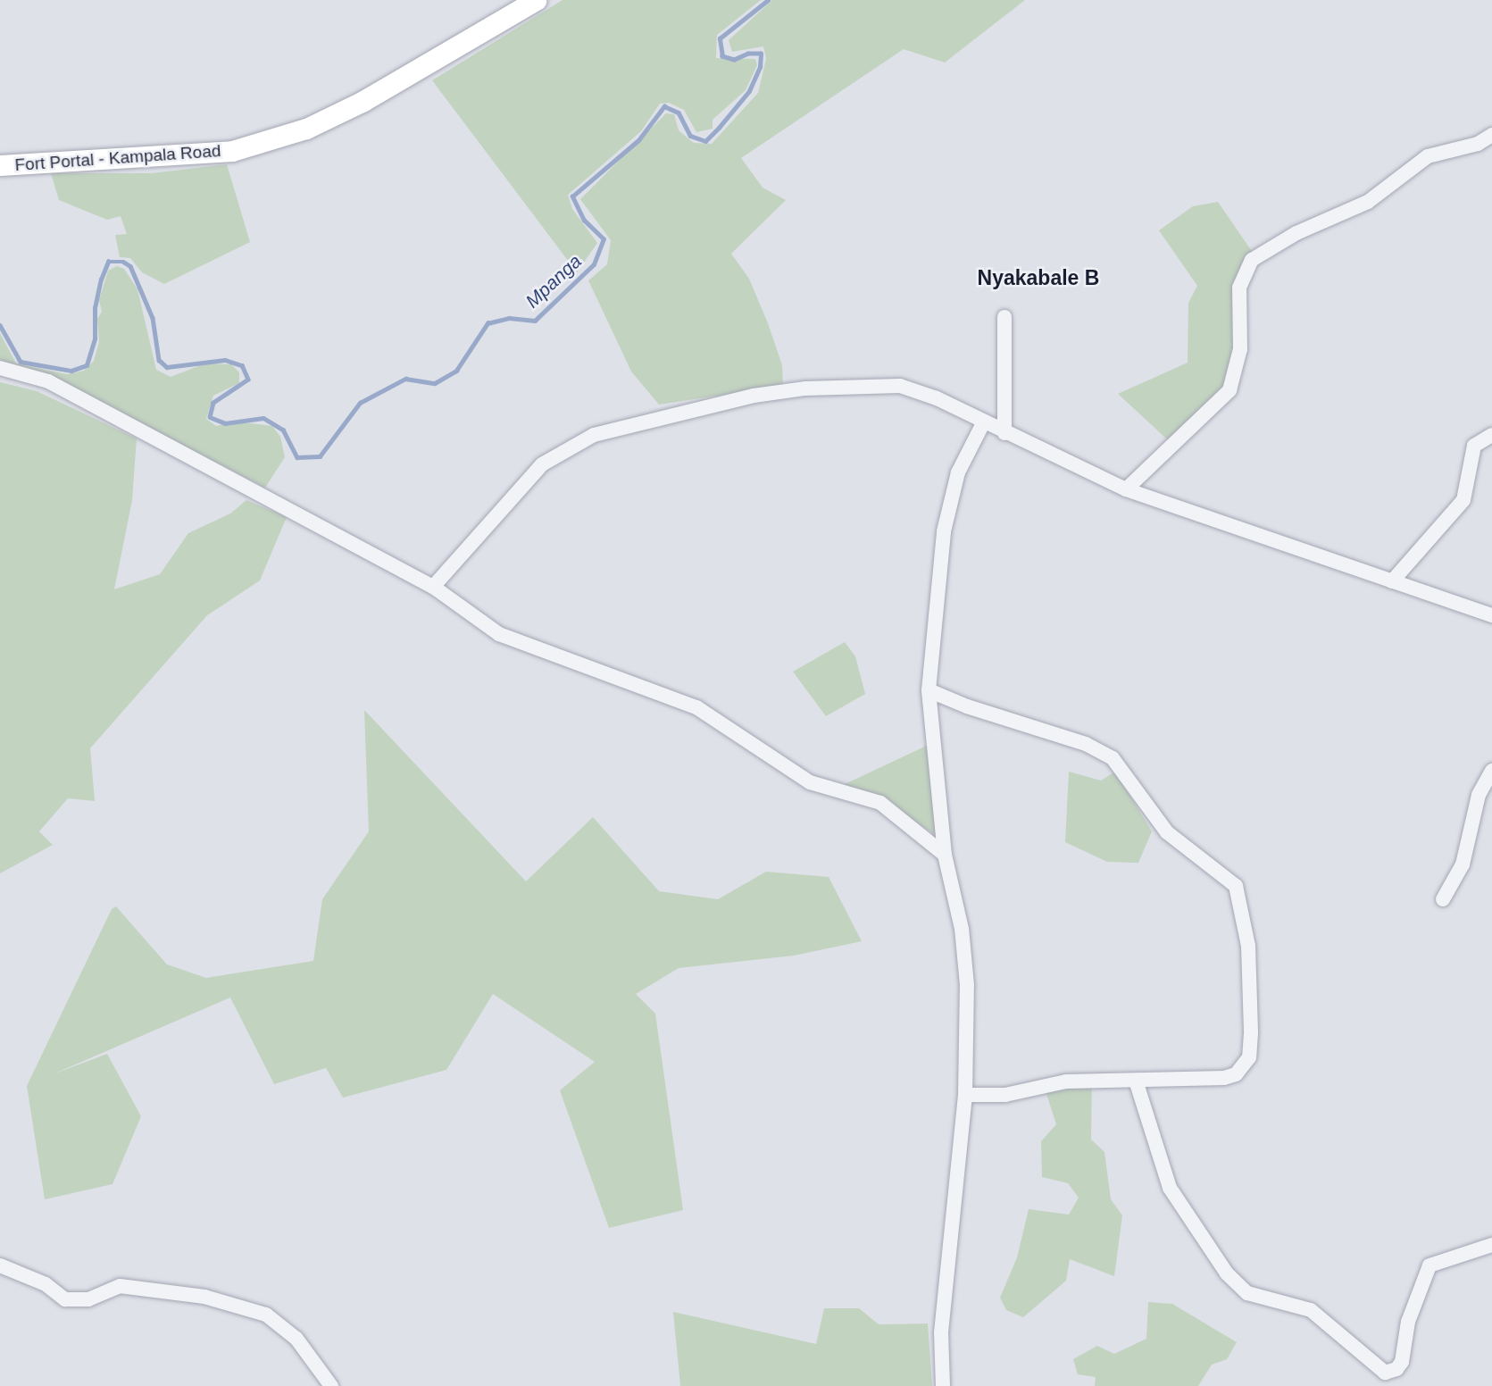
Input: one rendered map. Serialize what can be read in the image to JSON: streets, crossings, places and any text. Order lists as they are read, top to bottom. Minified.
{"streets":{"highway":["Fort Portal - Kampala Road"]},"districts":["Nyakabale B"],"water":["Mpanga"]}
